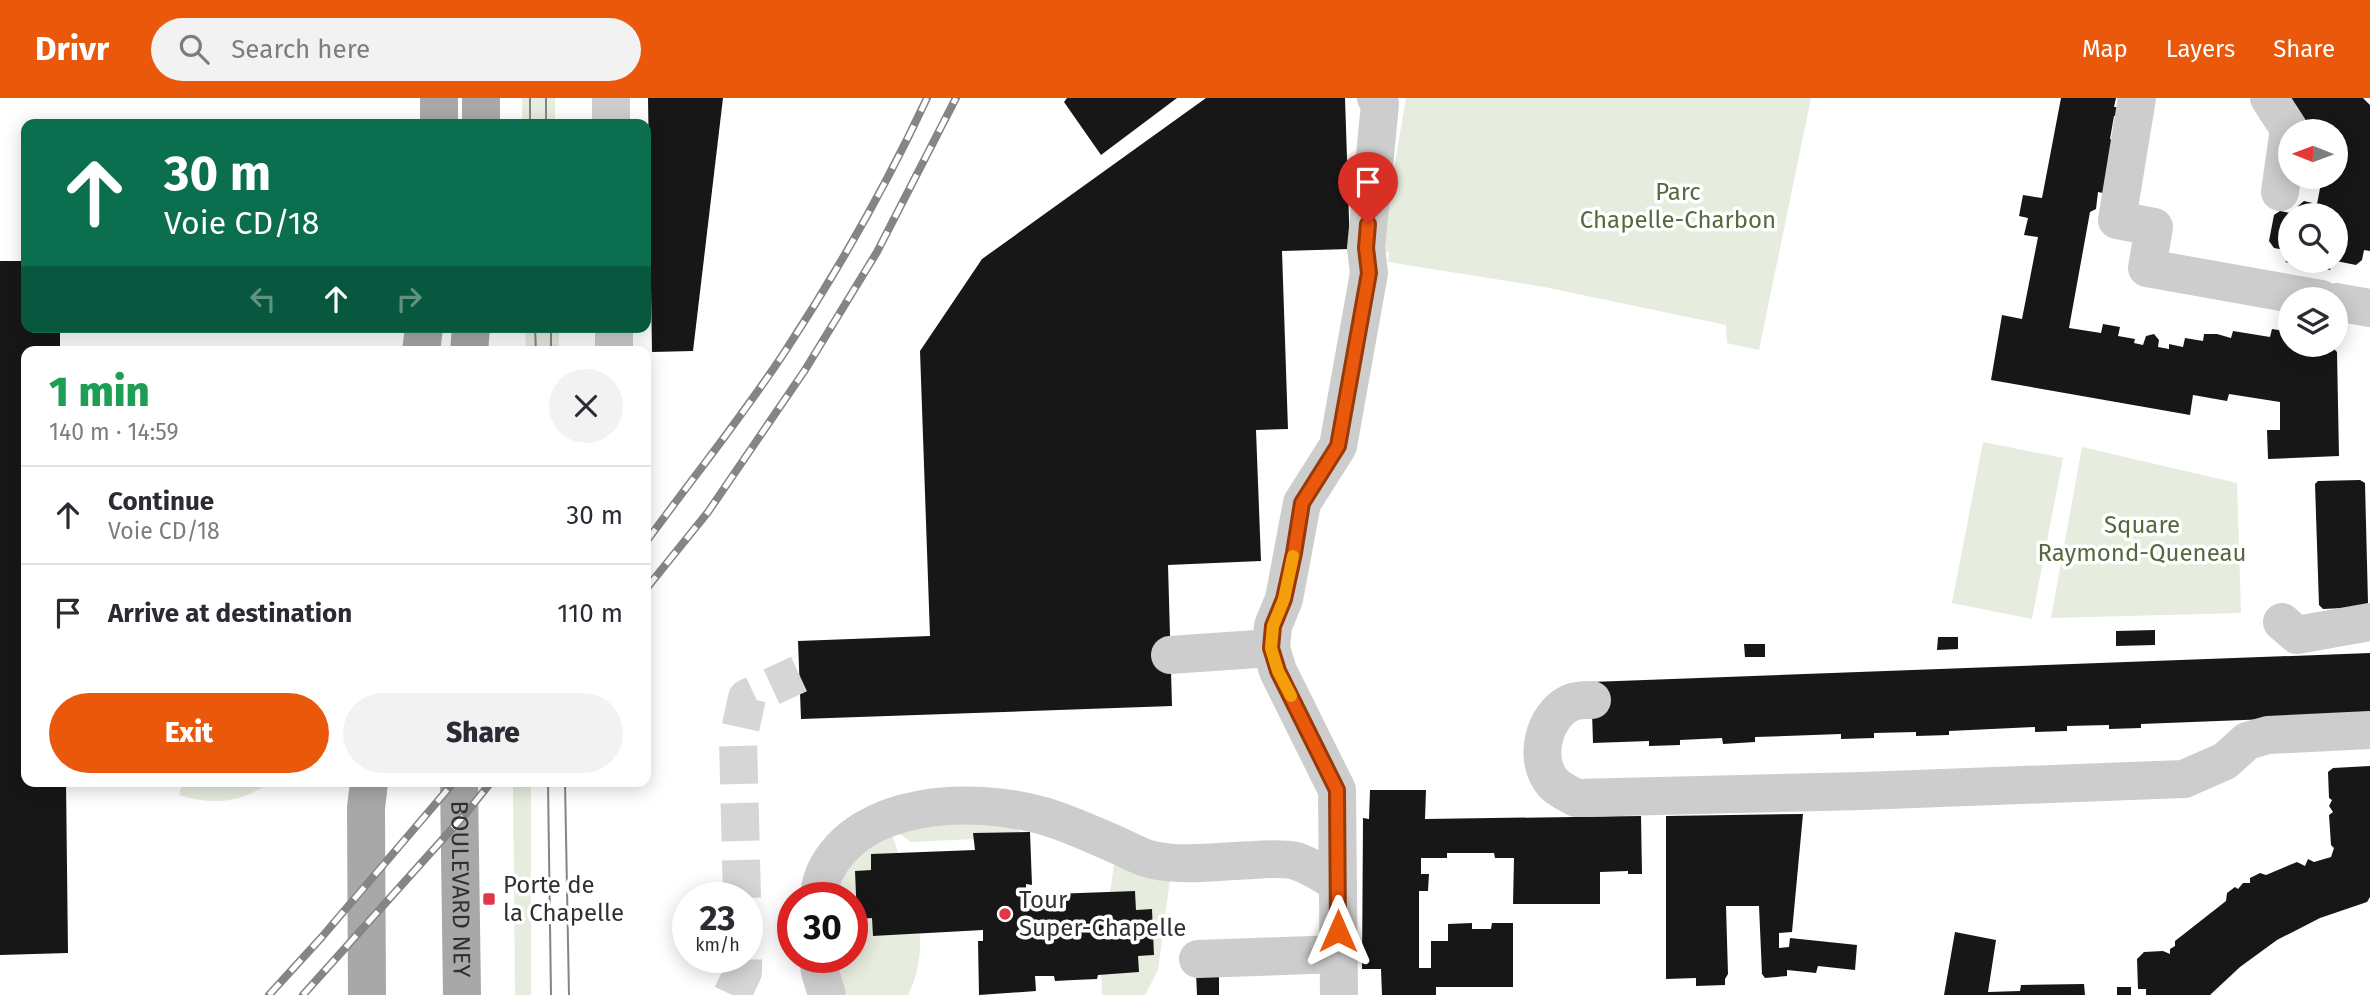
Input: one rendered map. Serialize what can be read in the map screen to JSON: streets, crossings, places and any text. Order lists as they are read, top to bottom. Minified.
{"streets":{"main road":["BOULEVARD NEY"]},"parks":["Parc Chapelle-Charbon","Square Raymond-Queneau"],"places":{"transit":["Porte de la Chapelle"],"other":["Tour Super-Chapelle"]},"north":"left","page":{"header":"Drivr","search":"Search here","nav":["Map","Layers","Share"],"turn":["30 m","Voie CD/18"],"heading":["1 min","140 m · 14:59"],"list":[{"name":"Continue","note":"Voie CD/18","value":"30 m"},{"name":"Arrive at destination","value":"110 m"}],"buttons":["Exit","Share"],"speed":"23 km/h","limit":"30"}}
